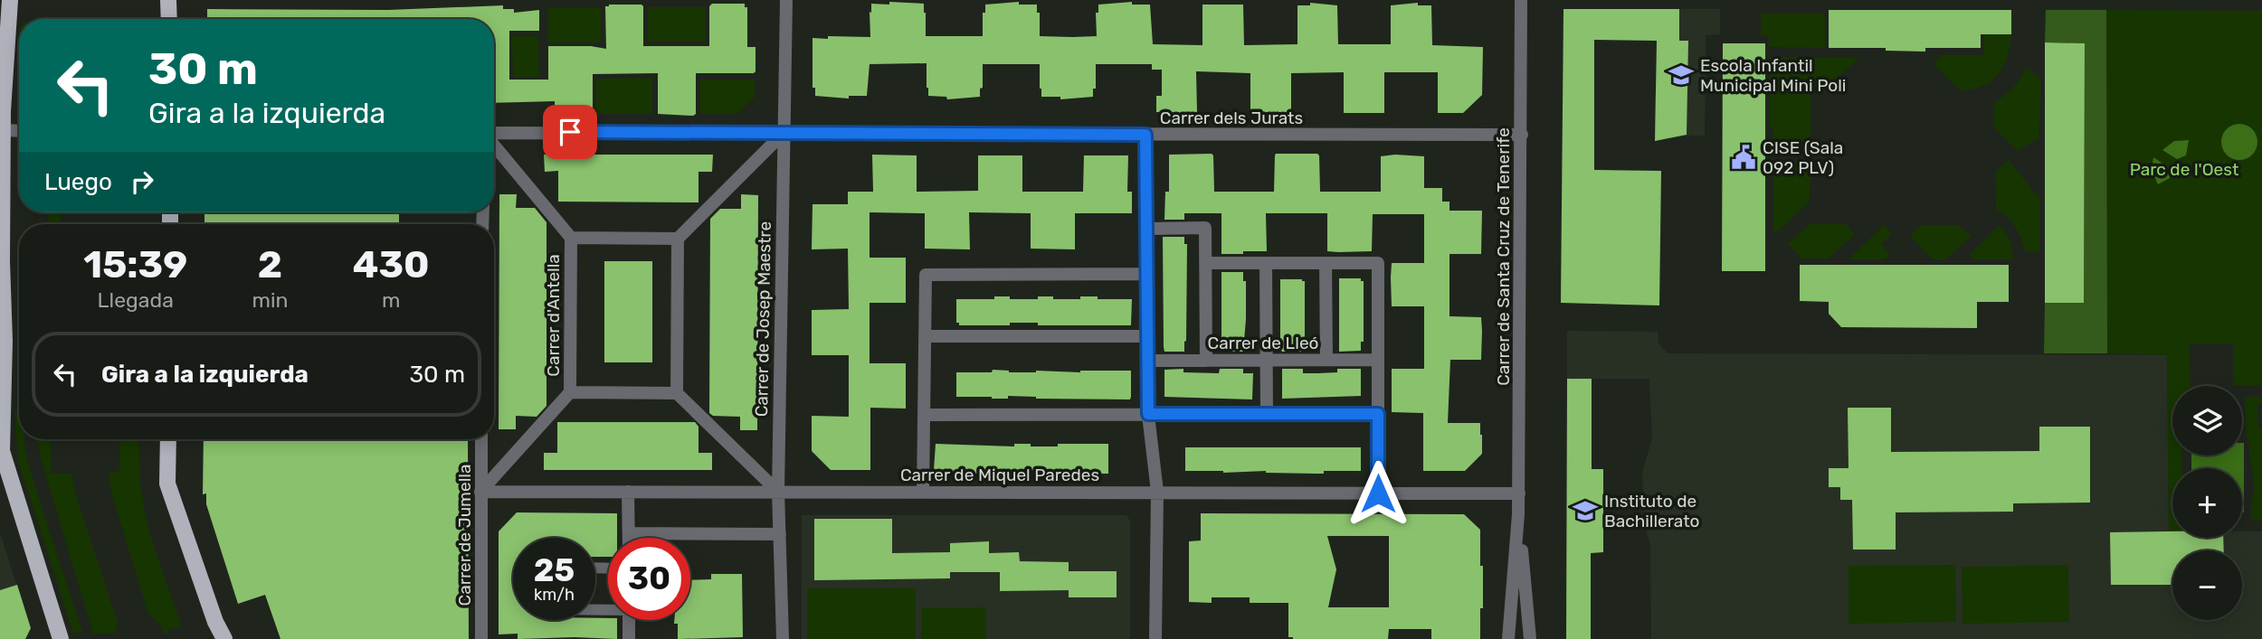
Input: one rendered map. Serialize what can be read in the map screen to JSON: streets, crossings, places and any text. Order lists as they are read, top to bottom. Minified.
{"streets":{"street":["Carrer dels Jurats","Carrer de Santa Cruz de Tenerife","Carrer d'Antella","Carrer de Josep Maestre","Carrer de Lleó","Carrer de Miquel Paredes","Carrer de Jumella"]},"crossings":[["Carrer dels Jurats","Carrer de Santa Cruz de Tenerife"],["Carrer dels Jurats","Carrer de Josep Maestre"],["Carrer de Santa Cruz de Tenerife","Carrer de Miquel Paredes"],["Carrer d'Antella","Carrer de Miquel Paredes"],["Carrer d'Antella","Carrer de Jumella"],["Carrer de Josep Maestre","Carrer de Miquel Paredes"],["Carrer de Miquel Paredes","Carrer de Jumella"]],"parks":["Parc de l'Oest"],"places":{"school or university":["Escola Infantil Municipal Mini Poli","Instituto de Bachillerato"],"public building":["CISE (Sala 092 PLV)"]},"page":{"turn":["30 m","Gira a la izquierda"],"then":"Luego","eta":["15:39","Llegada","2","min","430","m"],"list":[{"name":"Gira a la izquierda","value":"30 m"}],"map_buttons":["+","−"],"speed":"25 km/h","limit":"30"}}
